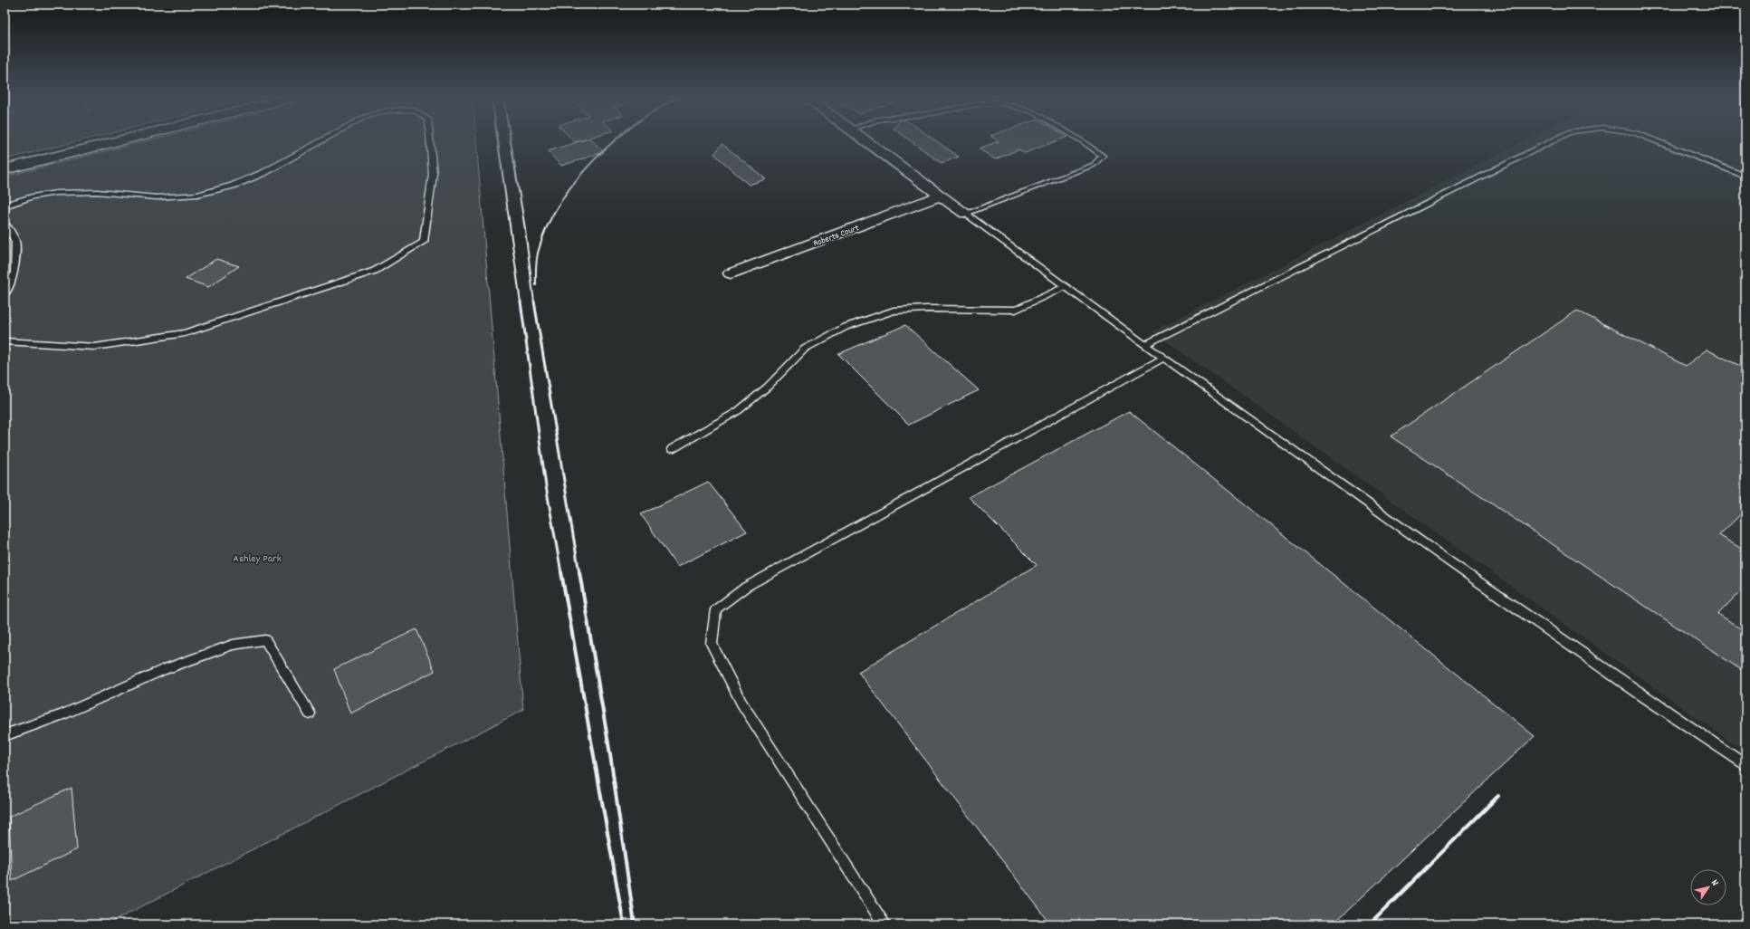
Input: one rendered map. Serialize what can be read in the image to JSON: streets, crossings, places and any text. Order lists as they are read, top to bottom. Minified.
{"streets":{"street":["Roberts Court"]},"parks":["Ashley Park"],"north":"top right"}
